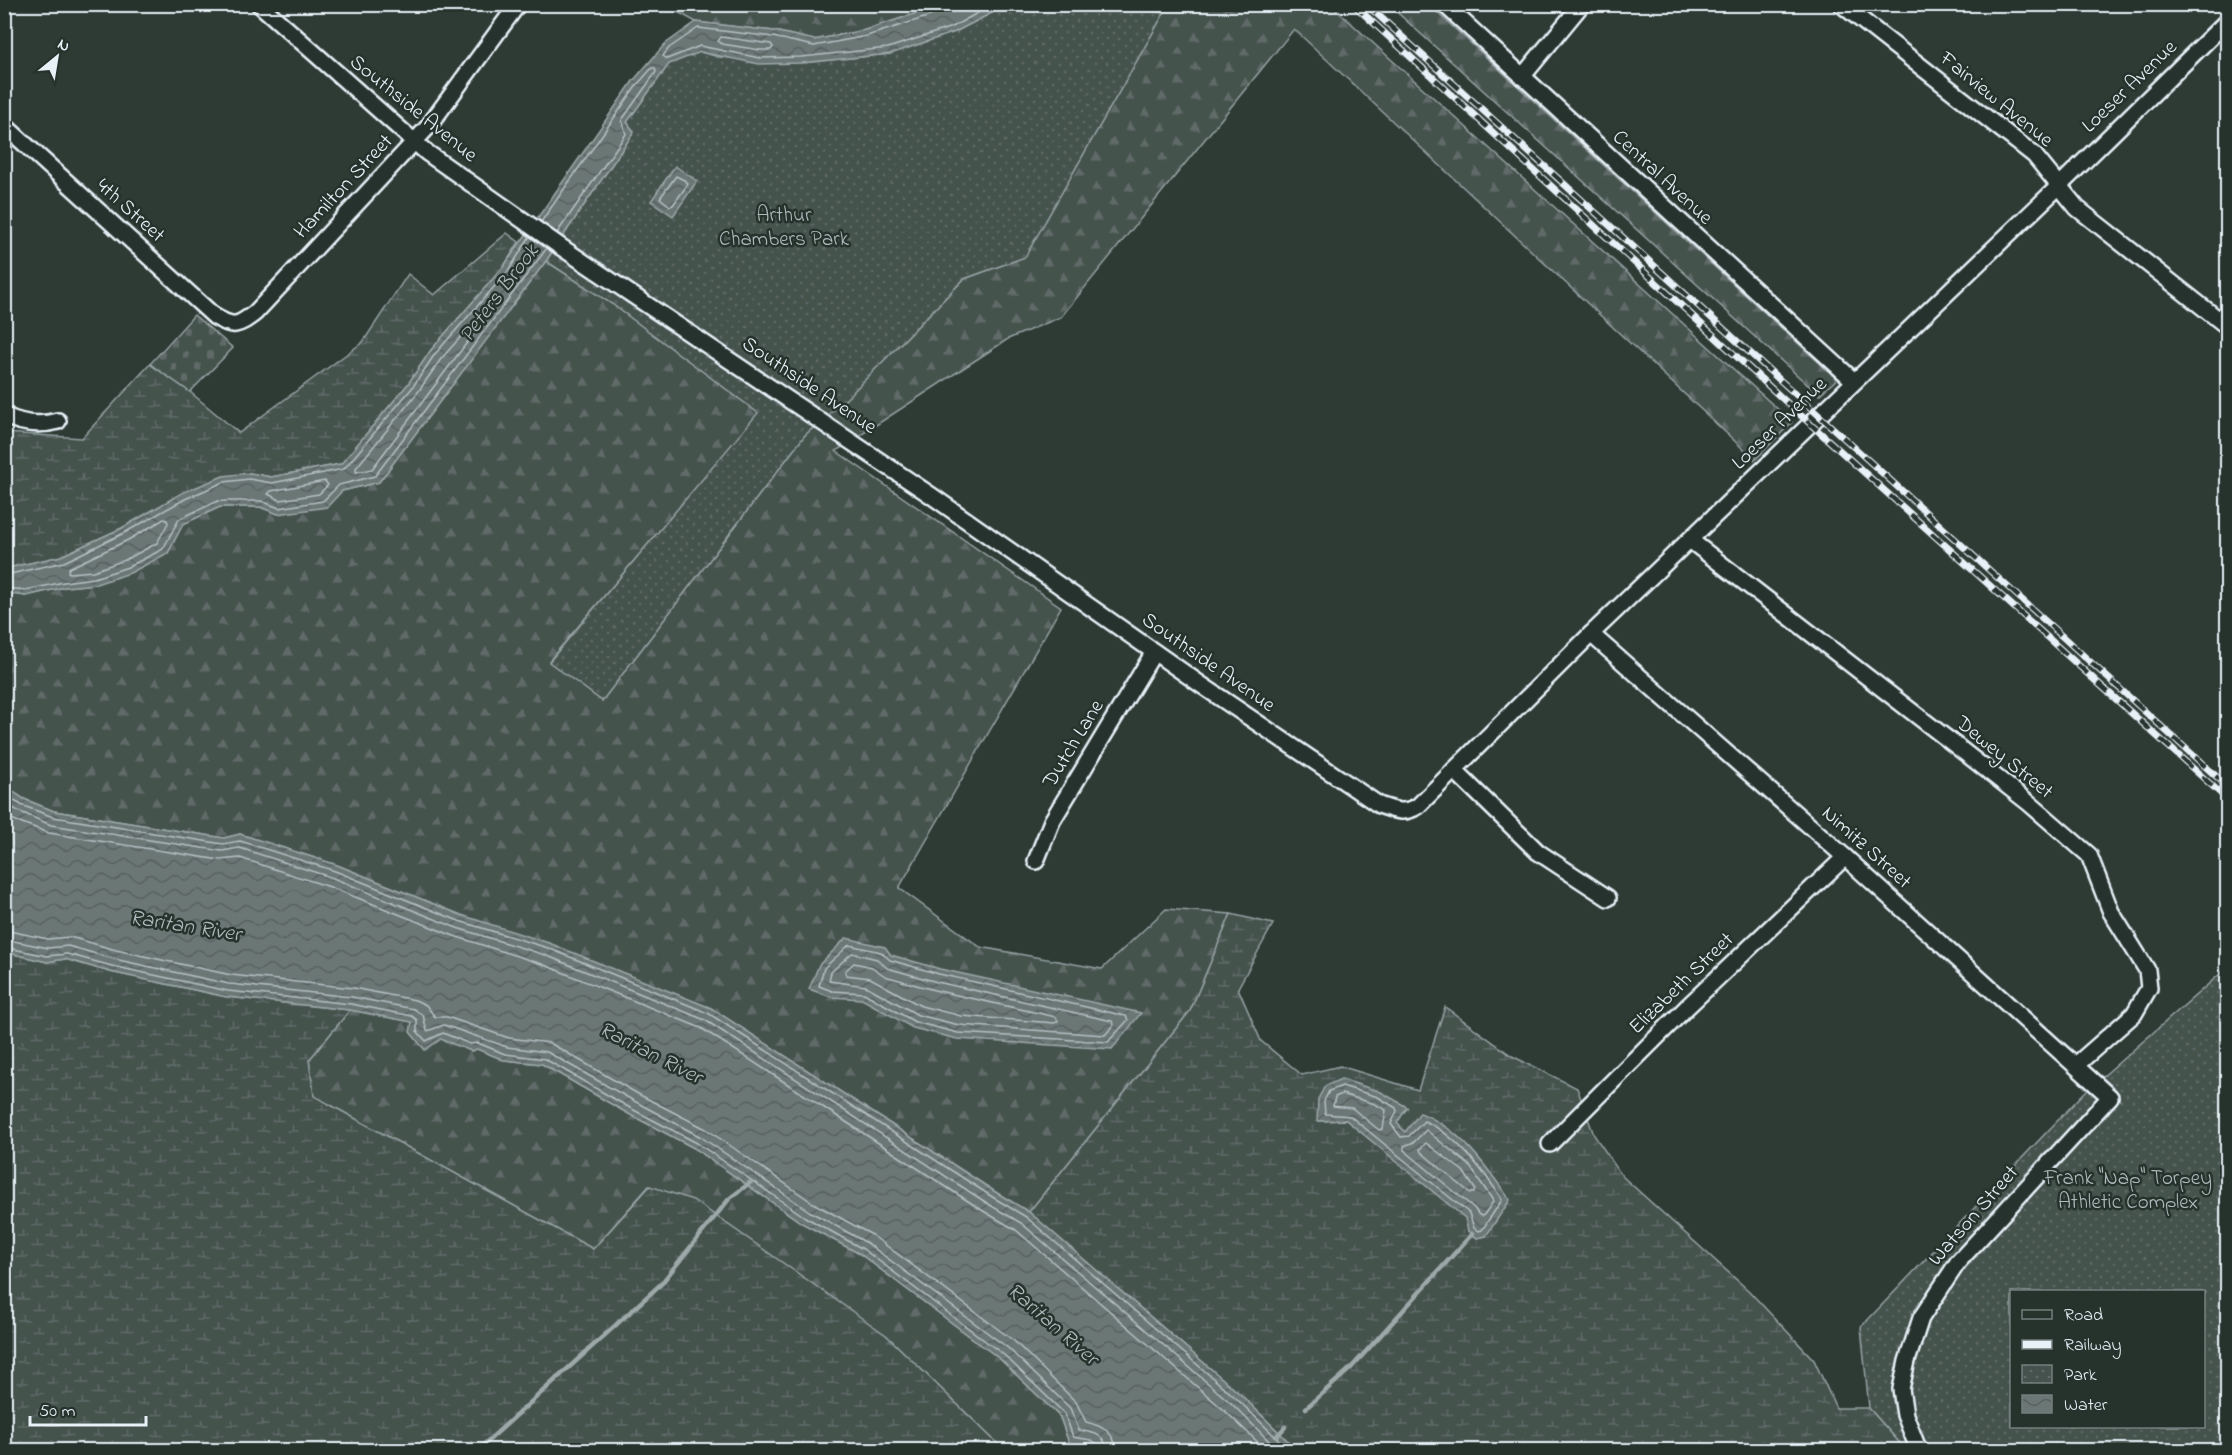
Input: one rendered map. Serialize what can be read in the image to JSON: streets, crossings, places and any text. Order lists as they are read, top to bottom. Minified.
{"streets":{"street":["Loeser Avenue","Fairview Avenue","Southside Avenue","Central Avenue","Hamilton Street","4th Street","Dutch Lane","Dewey Street","Nimitz Street","Elizabeth Street","Watson Street"]},"crossings":[["Loeser Avenue","Fairview Avenue"],["Loeser Avenue","Southside Avenue"],["Loeser Avenue","Central Avenue"],["Loeser Avenue","Dewey Street"],["Loeser Avenue","Nimitz Street"],["Southside Avenue","Hamilton Street"],["Southside Avenue","Dutch Lane"],["Hamilton Street","4th Street"],["Dewey Street","Nimitz Street"],["Nimitz Street","Elizabeth Street"],["Nimitz Street","Watson Street"]],"water":["Peters Brook","Raritan River"],"parks":["Arthur Chambers Park","Frank \"Nap\" Torpey Athletic Complex"],"legend":["Road","Railway","Park","Water"],"scale_bar":"50 m","north":"top right"}
